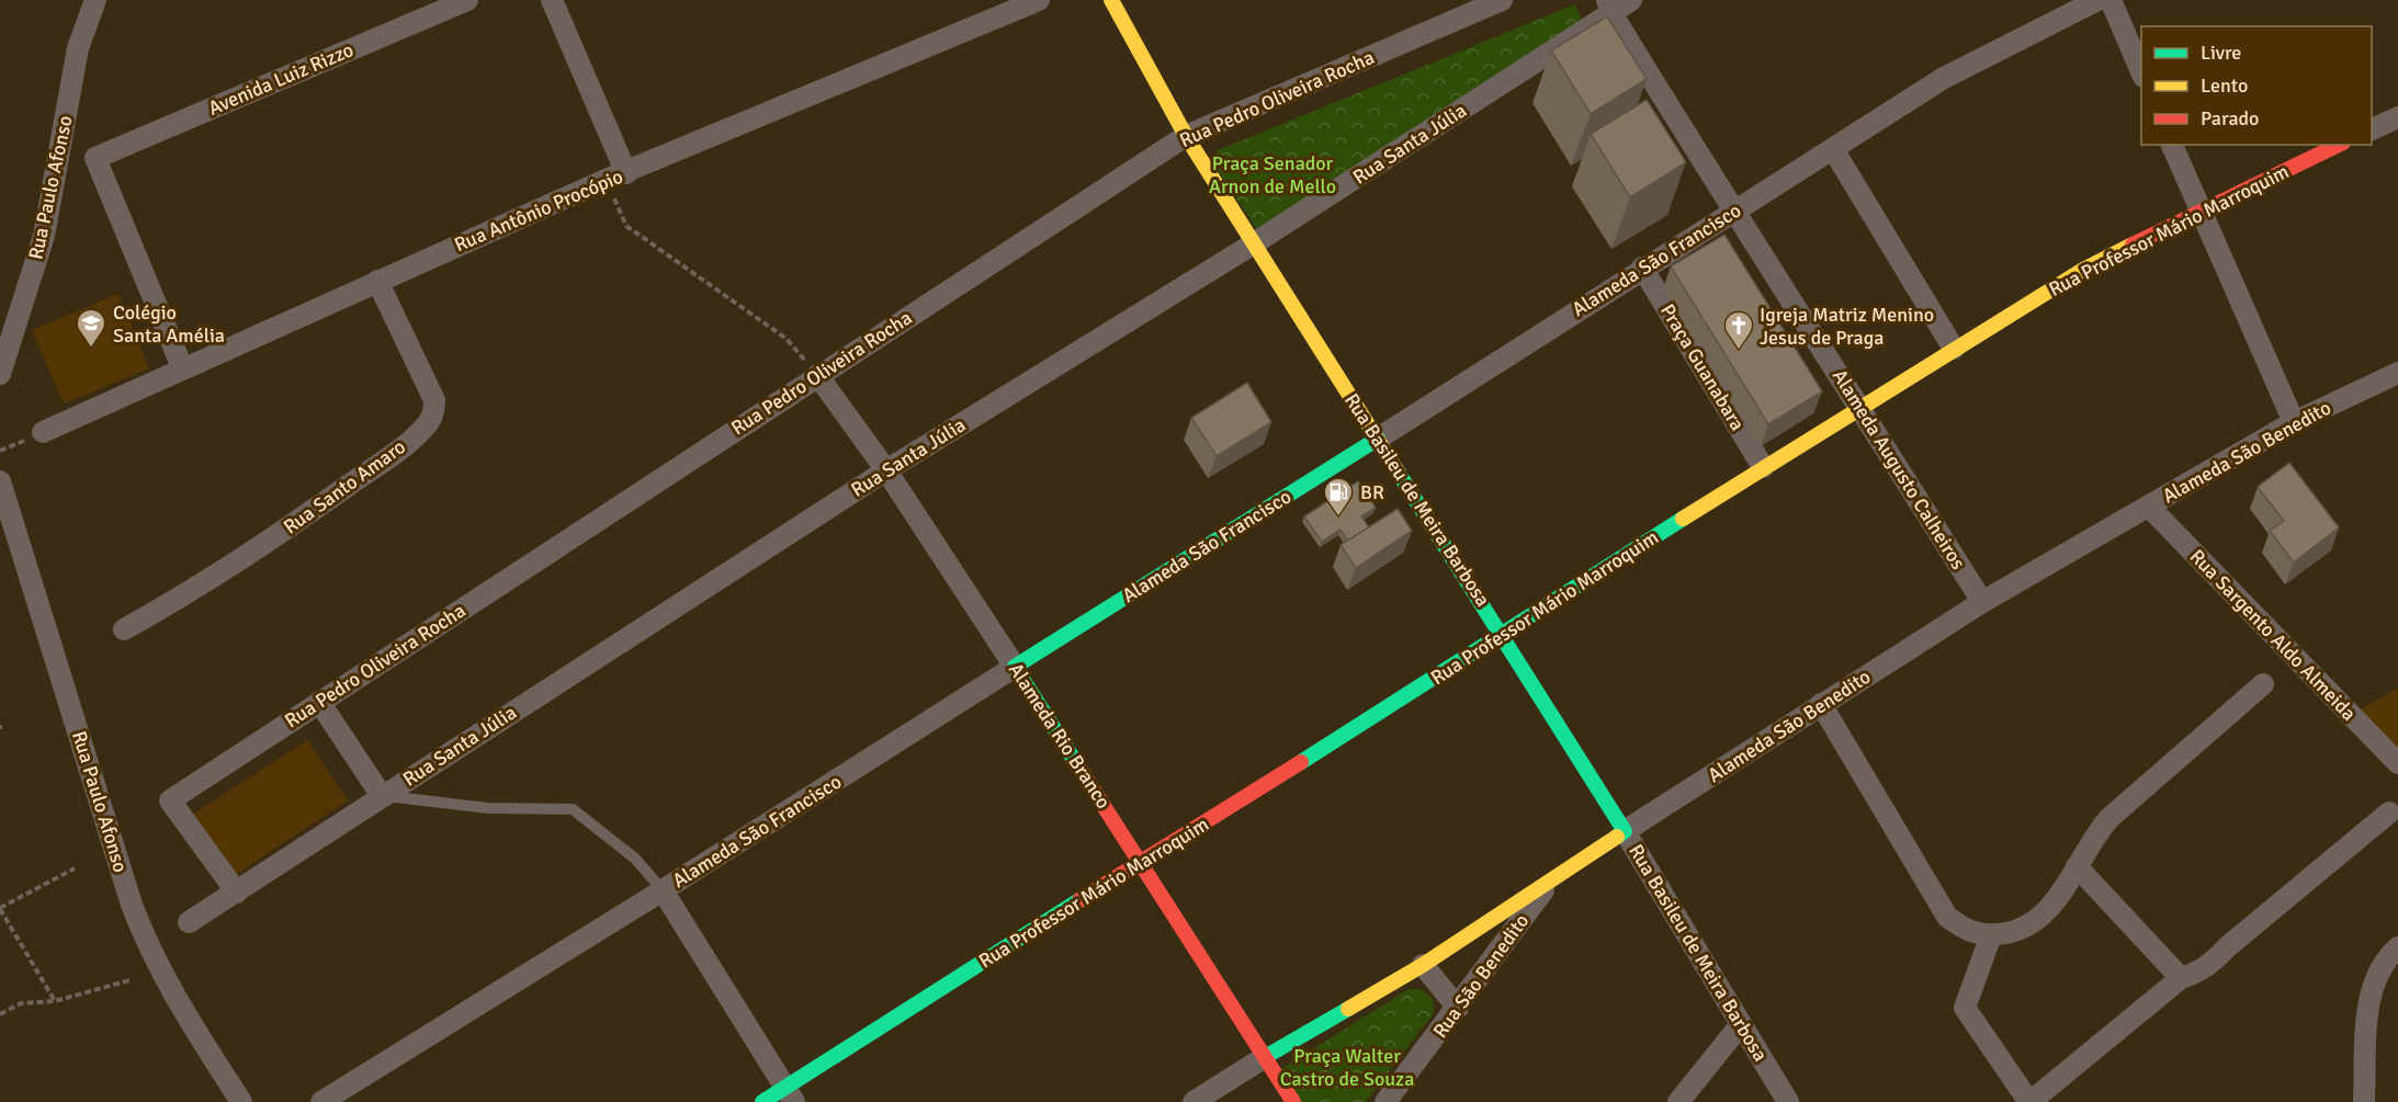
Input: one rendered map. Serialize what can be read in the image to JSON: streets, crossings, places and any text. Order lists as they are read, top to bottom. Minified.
{"streets":{"street":["Avenida Luiz Rizzo","Rua Pedro Oliveira Rocha","Rua Santa Júlia","Rua Paulo Afonso","Rua Antônio Procópio","Rua Professor Mário Marroquim","Alameda São Francisco","Praça Guanabara","Alameda São Benedito","Alameda Augusto Calheiros","Rua Santo Amaro","Rua Basileu de Meira Barbosa","Rua Sargento Aldo Almeida","Alameda Rio Branco","Rua São Benedito"]},"crossings":[["Avenida Luiz Rizzo","Rua Antônio Procópio"],["Rua Pedro Oliveira Rocha","Rua Santa Júlia"],["Rua Pedro Oliveira Rocha","Rua Basileu de Meira Barbosa"],["Rua Pedro Oliveira Rocha","Alameda Rio Branco"],["Rua Santa Júlia","Alameda Augusto Calheiros"],["Rua Santa Júlia","Rua Basileu de Meira Barbosa"],["Rua Santa Júlia","Alameda Rio Branco"],["Rua Antônio Procópio","Rua Santo Amaro"],["Rua Professor Mário Marroquim","Praça Guanabara"],["Rua Professor Mário Marroquim","Alameda Augusto Calheiros"],["Rua Professor Mário Marroquim","Rua Basileu de Meira Barbosa"],["Rua Professor Mário Marroquim","Alameda Rio Branco"],["Alameda São Francisco","Praça Guanabara"],["Alameda São Francisco","Alameda Augusto Calheiros"],["Alameda São Francisco","Rua Basileu de Meira Barbosa"],["Alameda São Francisco","Alameda Rio Branco"],["Alameda São Benedito","Alameda Augusto Calheiros"],["Alameda São Benedito","Rua Basileu de Meira Barbosa"],["Alameda São Benedito","Rua Sargento Aldo Almeida"],["Alameda São Benedito","Alameda Rio Branco"],["Alameda São Benedito","Rua São Benedito"]],"parks":["Praça Senador Arnon de Mello","Praça Walter Castro de Souza"],"places":{"school or university":["Colégio Santa Amélia"],"church":["Igreja Matriz Menino Jesus de Praga"],"fuel station":["BR"]},"legend":["Livre","Lento","Parado"]}
